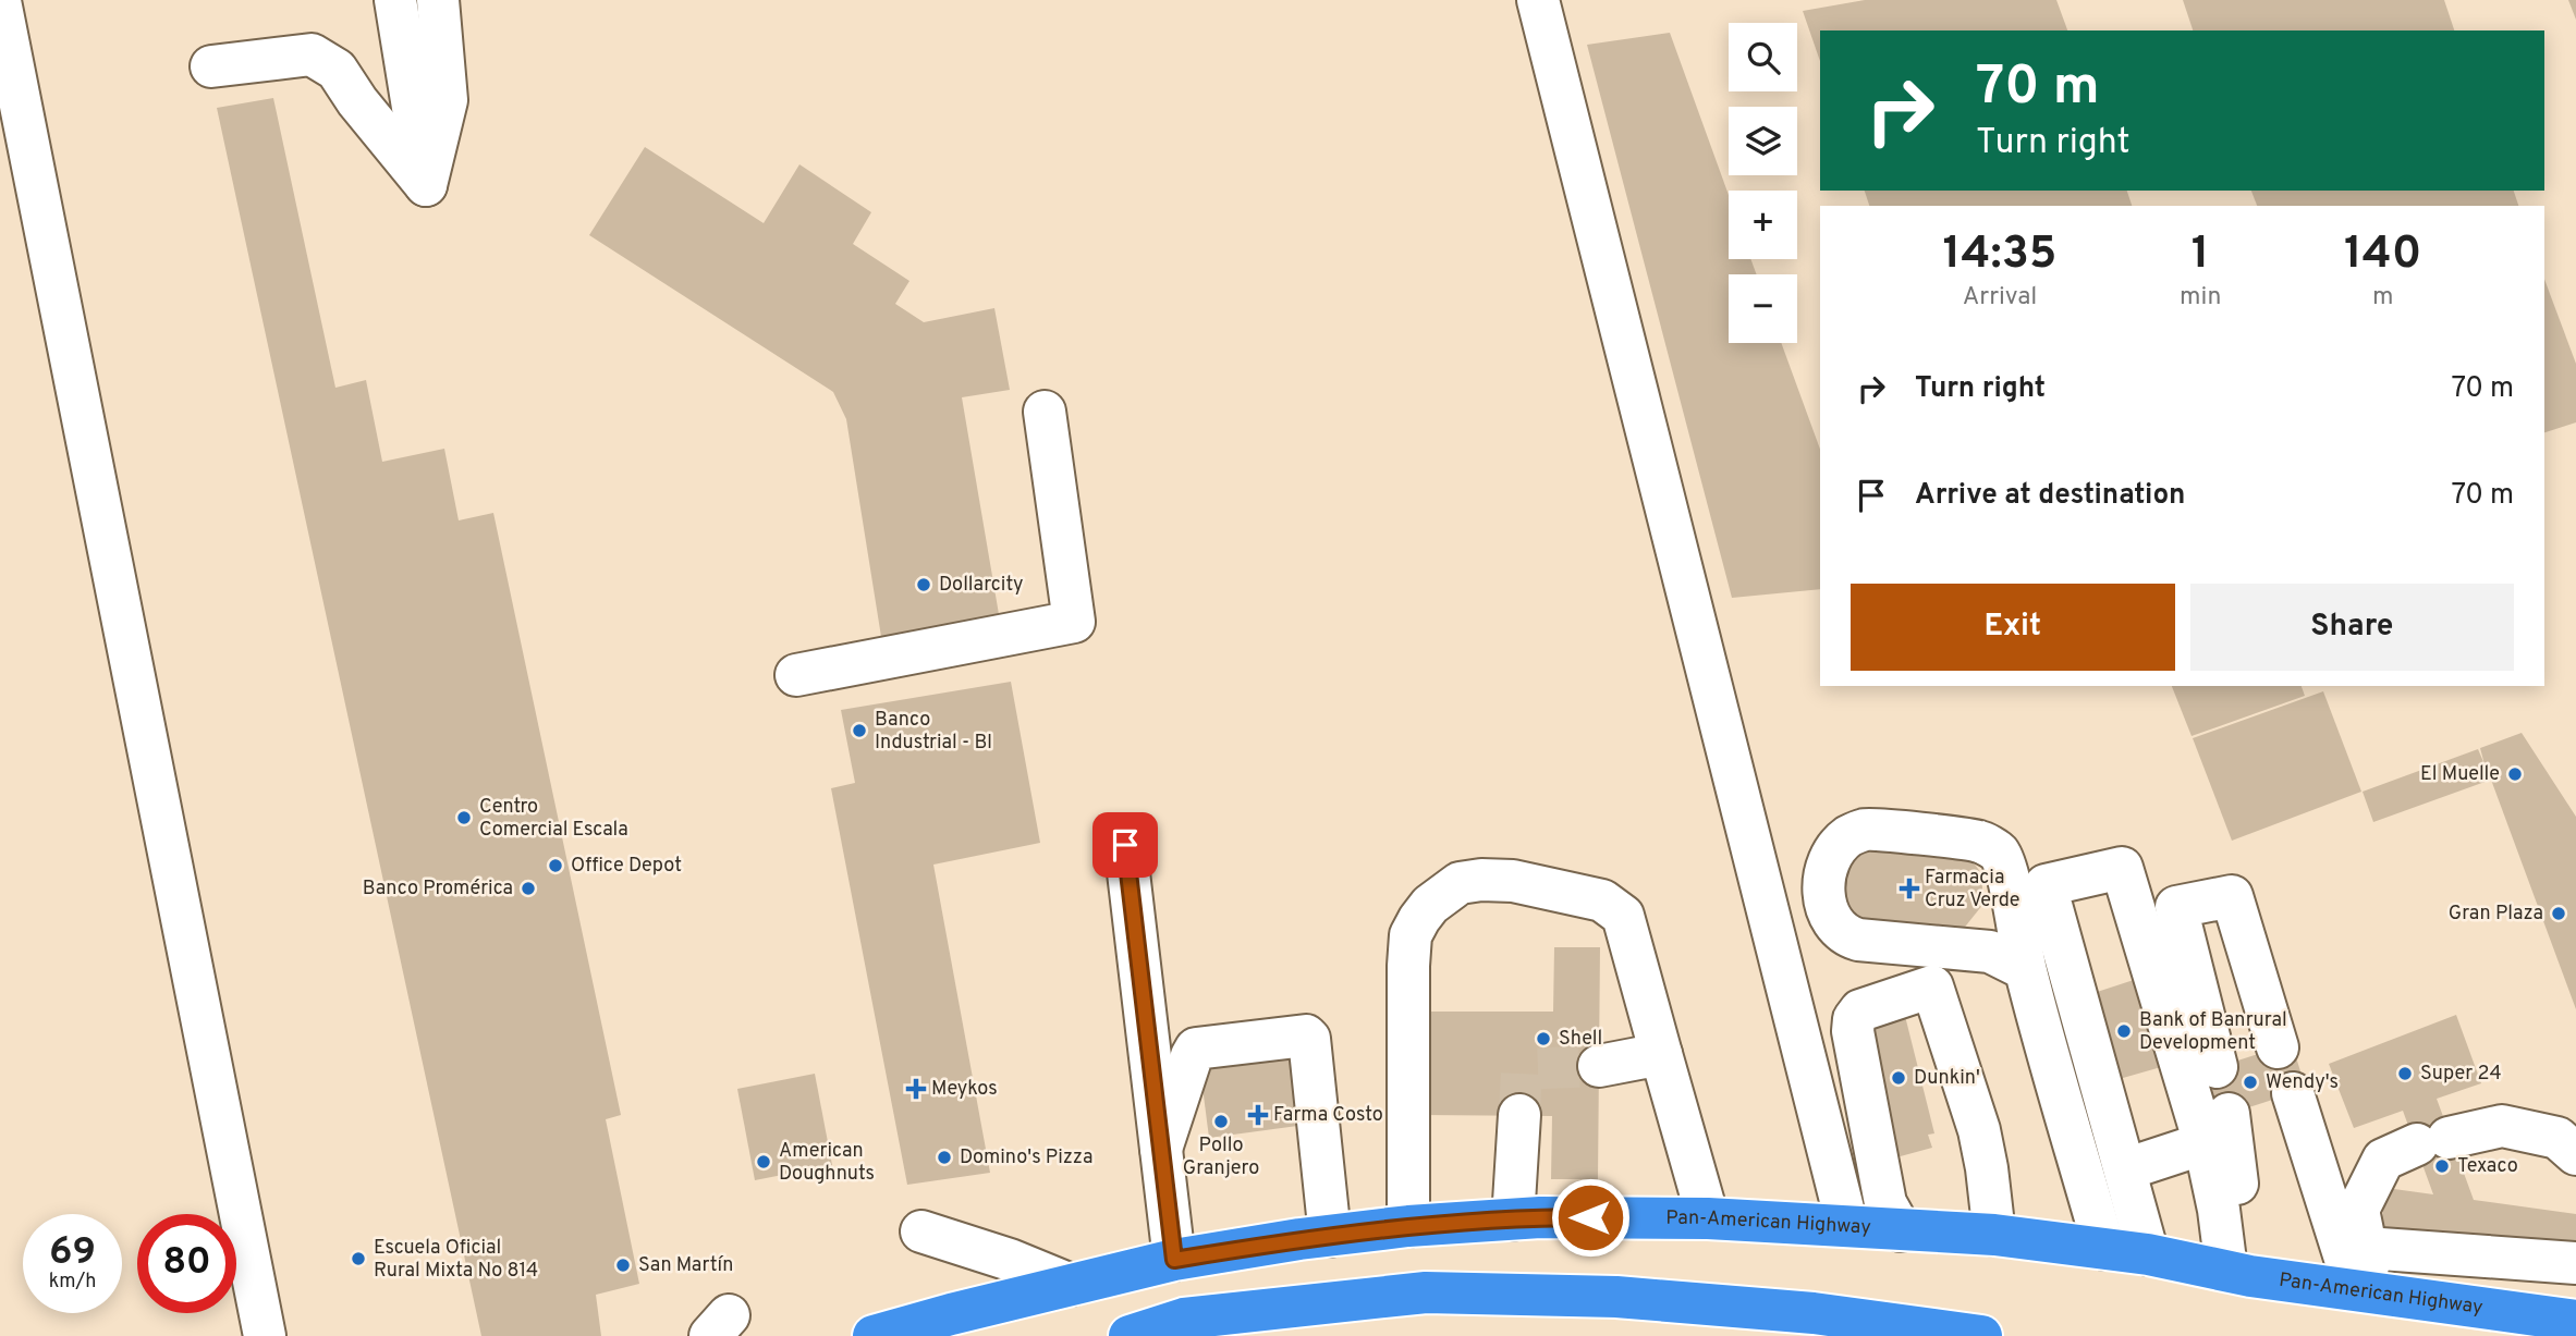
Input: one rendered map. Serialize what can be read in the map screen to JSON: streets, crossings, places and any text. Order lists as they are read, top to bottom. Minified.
{"streets":{"highway":["Pan-American Highway"]},"places":{"other":["Dollarcity","Banco Industrial - BI","El Muelle","Centro Comercial Escala","Office Depot","Banco Promérica","Gran Plaza","Bank of Banrural Development","Shell","Super 24","Dunkin'","Wendy's","Pollo Granjero","Domino's Pizza","American Doughnuts","Texaco","Escuela Oficial Rural Mixta No 814","San Martín"],"health":["Farmacia Cruz Verde","Meykos","Farma Costo"]},"page":{"map_buttons":["+","−"],"turn":["70 m","Turn right"],"eta":["14:35","Arrival","1","min","140","m"],"list":[{"name":"Turn right","value":"70 m"},{"name":"Arrive at destination","value":"70 m"}],"buttons":["Exit","Share"],"speed":"69 km/h","limit":"80"}}
